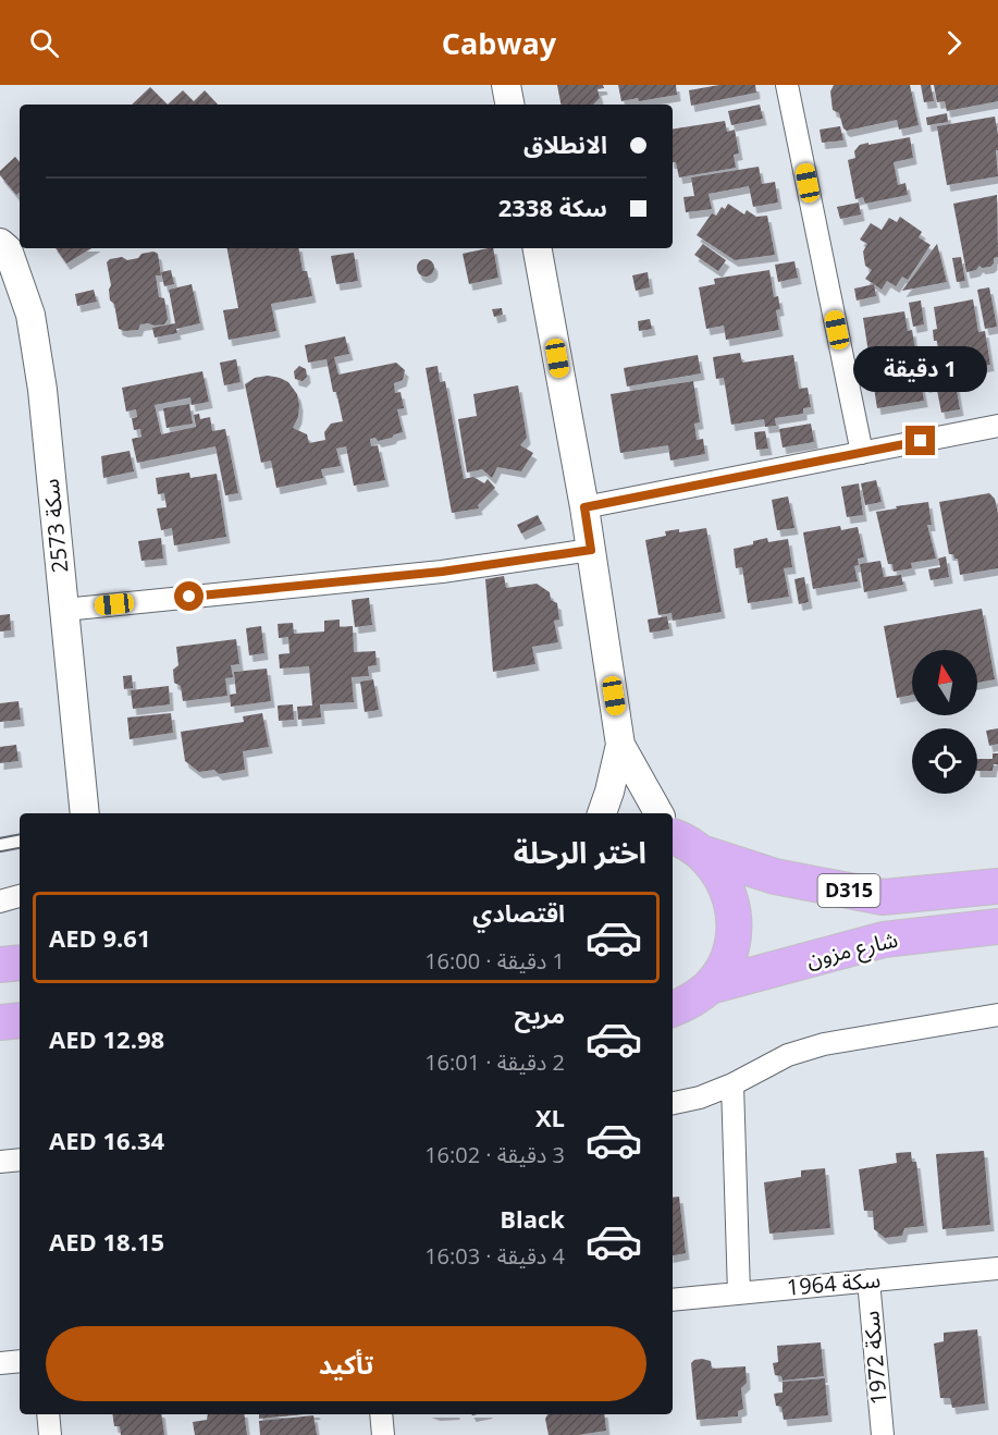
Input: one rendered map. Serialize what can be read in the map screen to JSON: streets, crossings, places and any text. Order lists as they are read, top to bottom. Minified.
{"streets":{"main road":["D315","شارع مزون"],"street":["سكة 2573","سكة 1964","سكة 1972"]},"crossings":[["D315","شارع مزون"],["سكة 1964","سكة 1972"]],"north":"top","page":{"header":"Cabway","banner":["الانطلاق","سكة 2338"],"bubble":"1 دقيقة","heading":"اختر الرحلة","list":[{"name":"اقتصادي","note":"1 دقيقة · 16:00","value":"AED 9.61"},{"name":"مريح","note":"2 دقيقة · 16:01","value":"AED 12.98"},{"name":"XL","note":"3 دقيقة · 16:02","value":"AED 16.34"},{"name":"Black","note":"4 دقيقة · 16:03","value":"AED 18.15"}],"buttons":"تأكيد"}}
